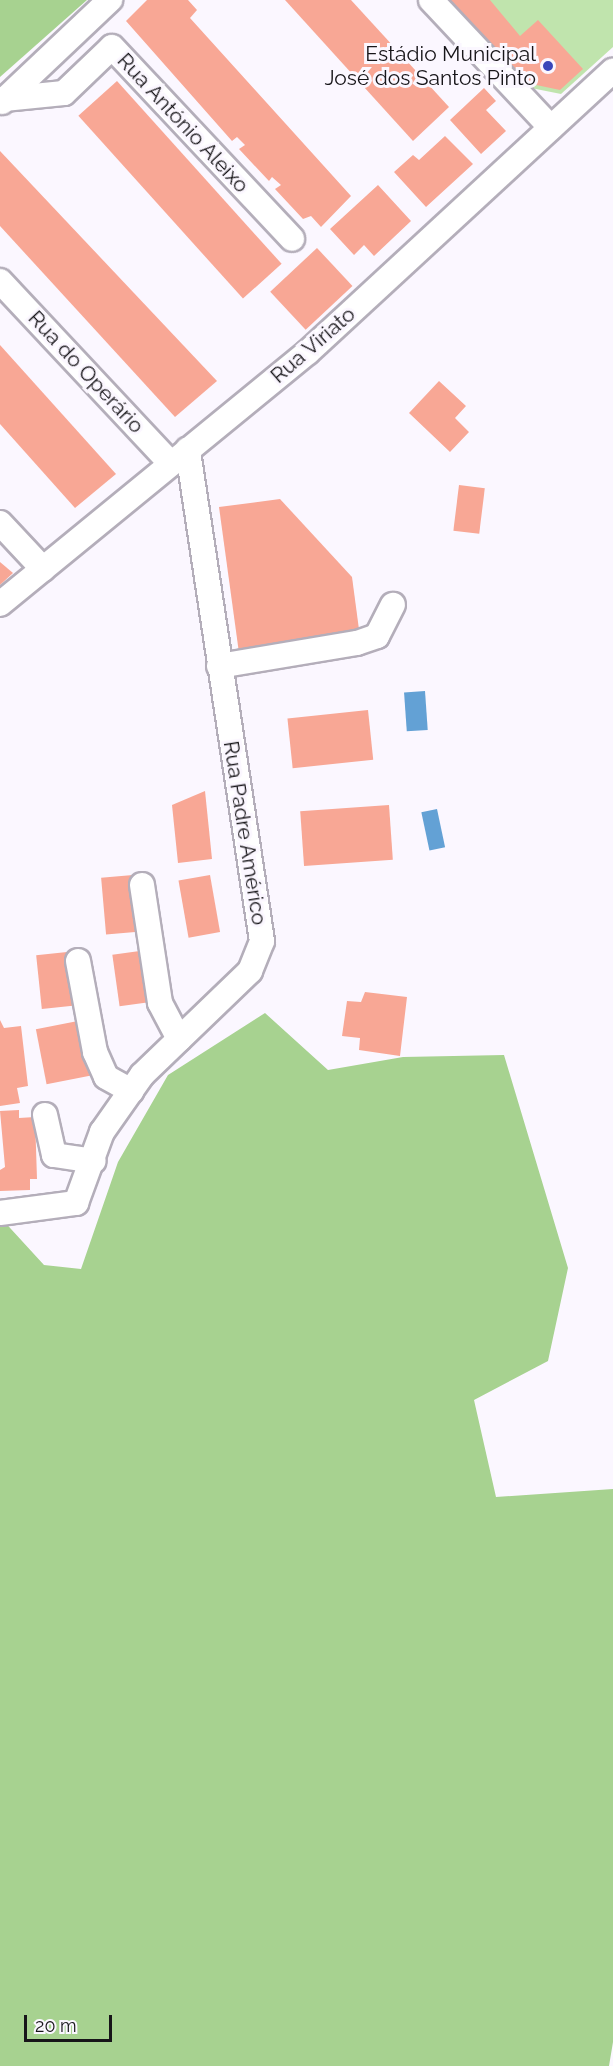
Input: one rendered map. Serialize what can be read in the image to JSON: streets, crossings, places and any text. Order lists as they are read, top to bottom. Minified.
{"streets":{"street":["Rua António Aleixo","Rua Viriato","Rua do Operário","Rua Padre Américo"]},"crossings":[["Rua Viriato","Rua do Operário"],["Rua Viriato","Rua Padre Américo"],["Rua do Operário","Rua Padre Américo"]],"places":["Estádio Municipal José dos Santos Pinto"],"scale_bar":"20 m"}
